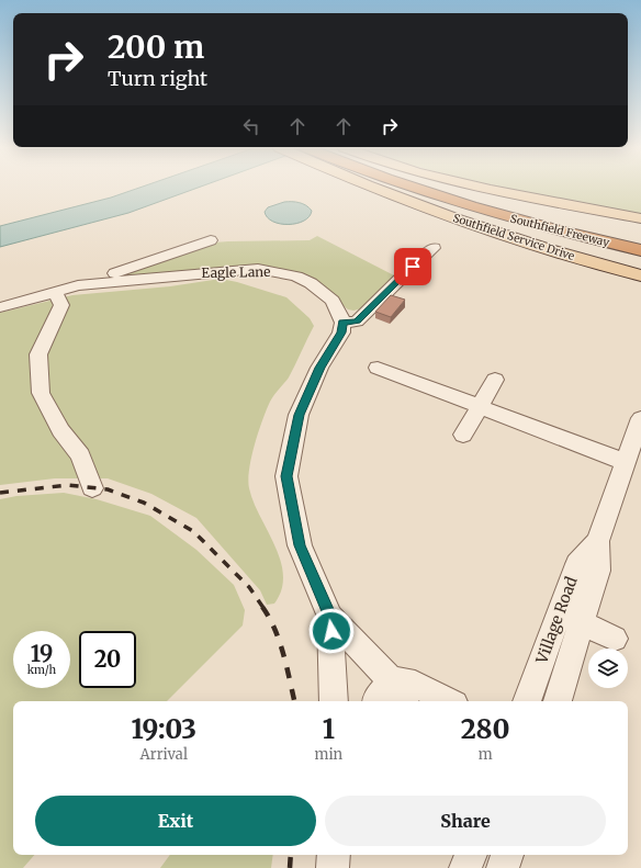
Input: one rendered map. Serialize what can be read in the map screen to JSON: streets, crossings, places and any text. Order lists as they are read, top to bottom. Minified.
{"streets":{"highway":["Southfield Freeway"],"main road":["Southfield Service Drive"],"street":["Eagle Lane","Village Road"]},"page":{"turn":["200 m","Turn right"],"speed":"19 km/h","limit":"20","eta":["19:03","Arrival","1","min","280","m"],"buttons":["Exit","Share"]}}
